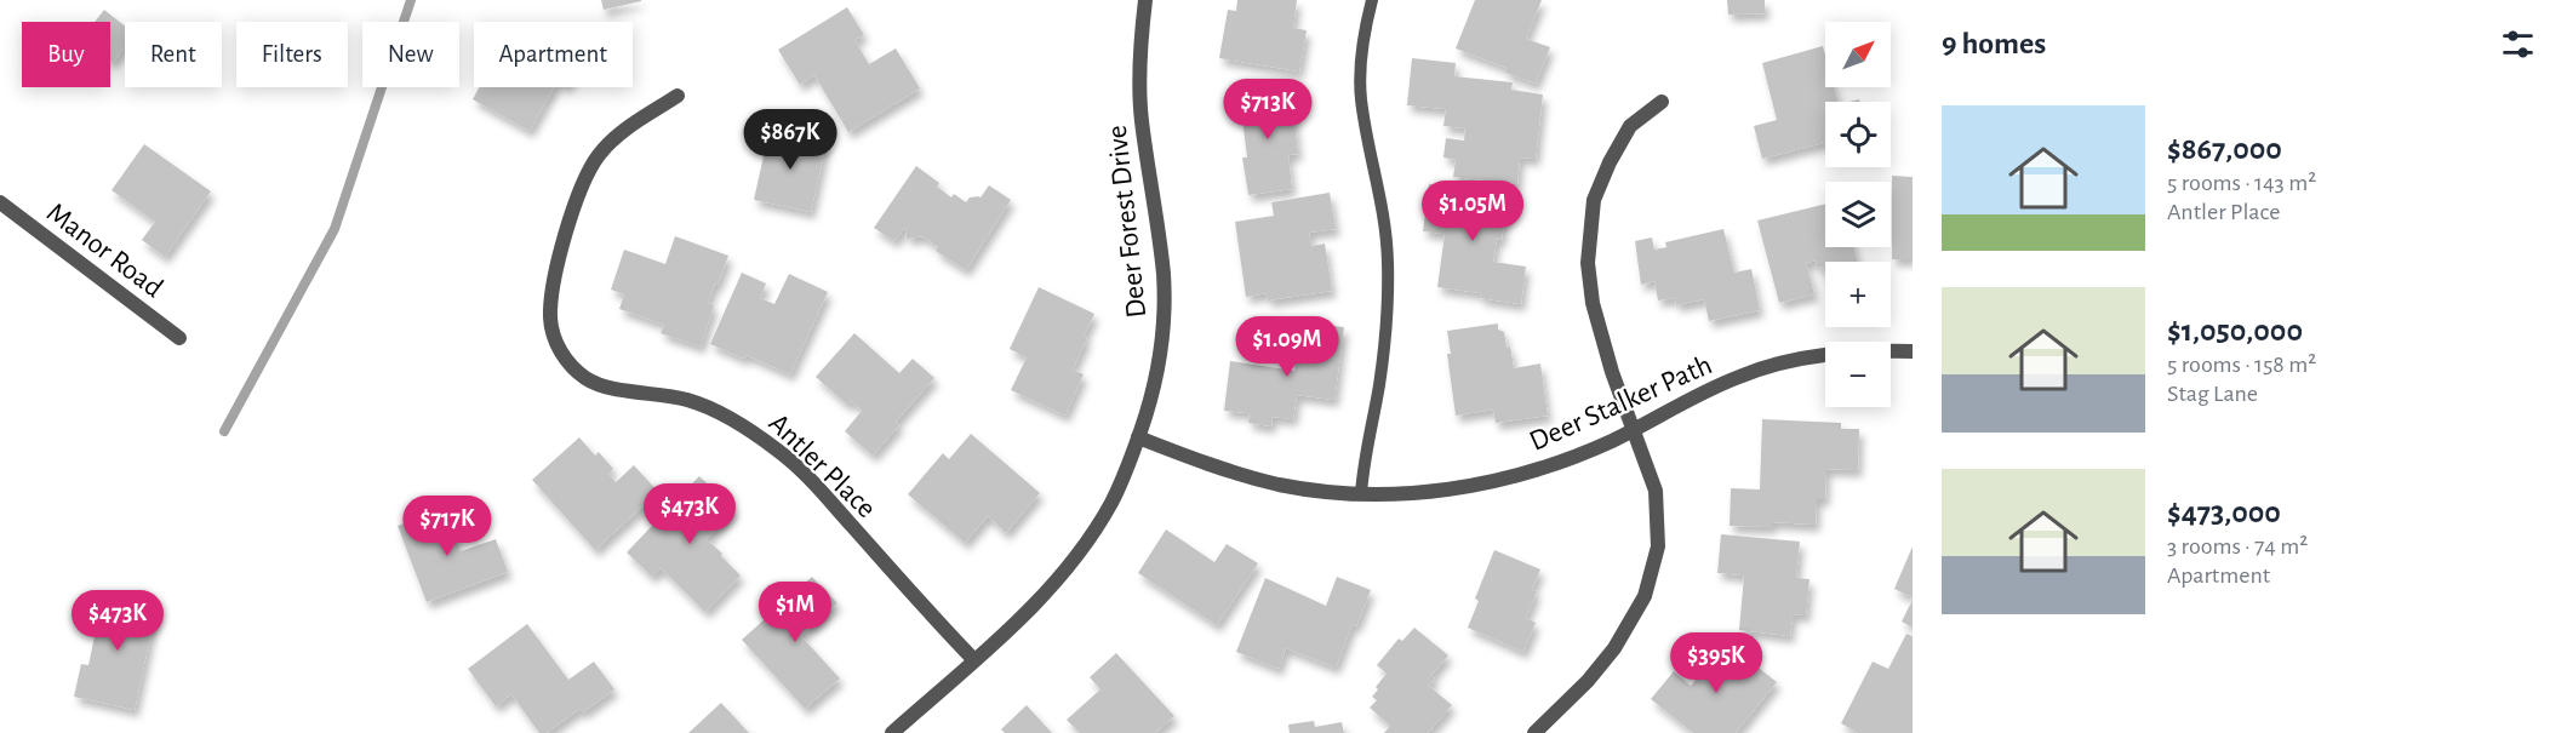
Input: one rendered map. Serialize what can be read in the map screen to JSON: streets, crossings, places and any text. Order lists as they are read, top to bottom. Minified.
{"streets":{"street":["Deer Forest Drive","Manor Road","Deer Stalker Path","Antler Place"]},"crossings":[["Deer Forest Drive","Deer Stalker Path"],["Deer Forest Drive","Antler Place"]],"north":"top right","page":{"heading":"9 homes","map_buttons":["+","−"],"chip":["Buy","Rent","Filters","New","Apartment"],"price":["$713K","$867K","$1.05M","$1.09M","$473K","$717K","$1M","$473K","$395K"],"list":[{"name":"$867,000","note":"5 rooms · 143 m² · Antler Place"},{"name":"$1,050,000","note":"5 rooms · 158 m² · Stag Lane"},{"name":"$473,000","note":"3 rooms · 74 m² · Apartment"}]}}
